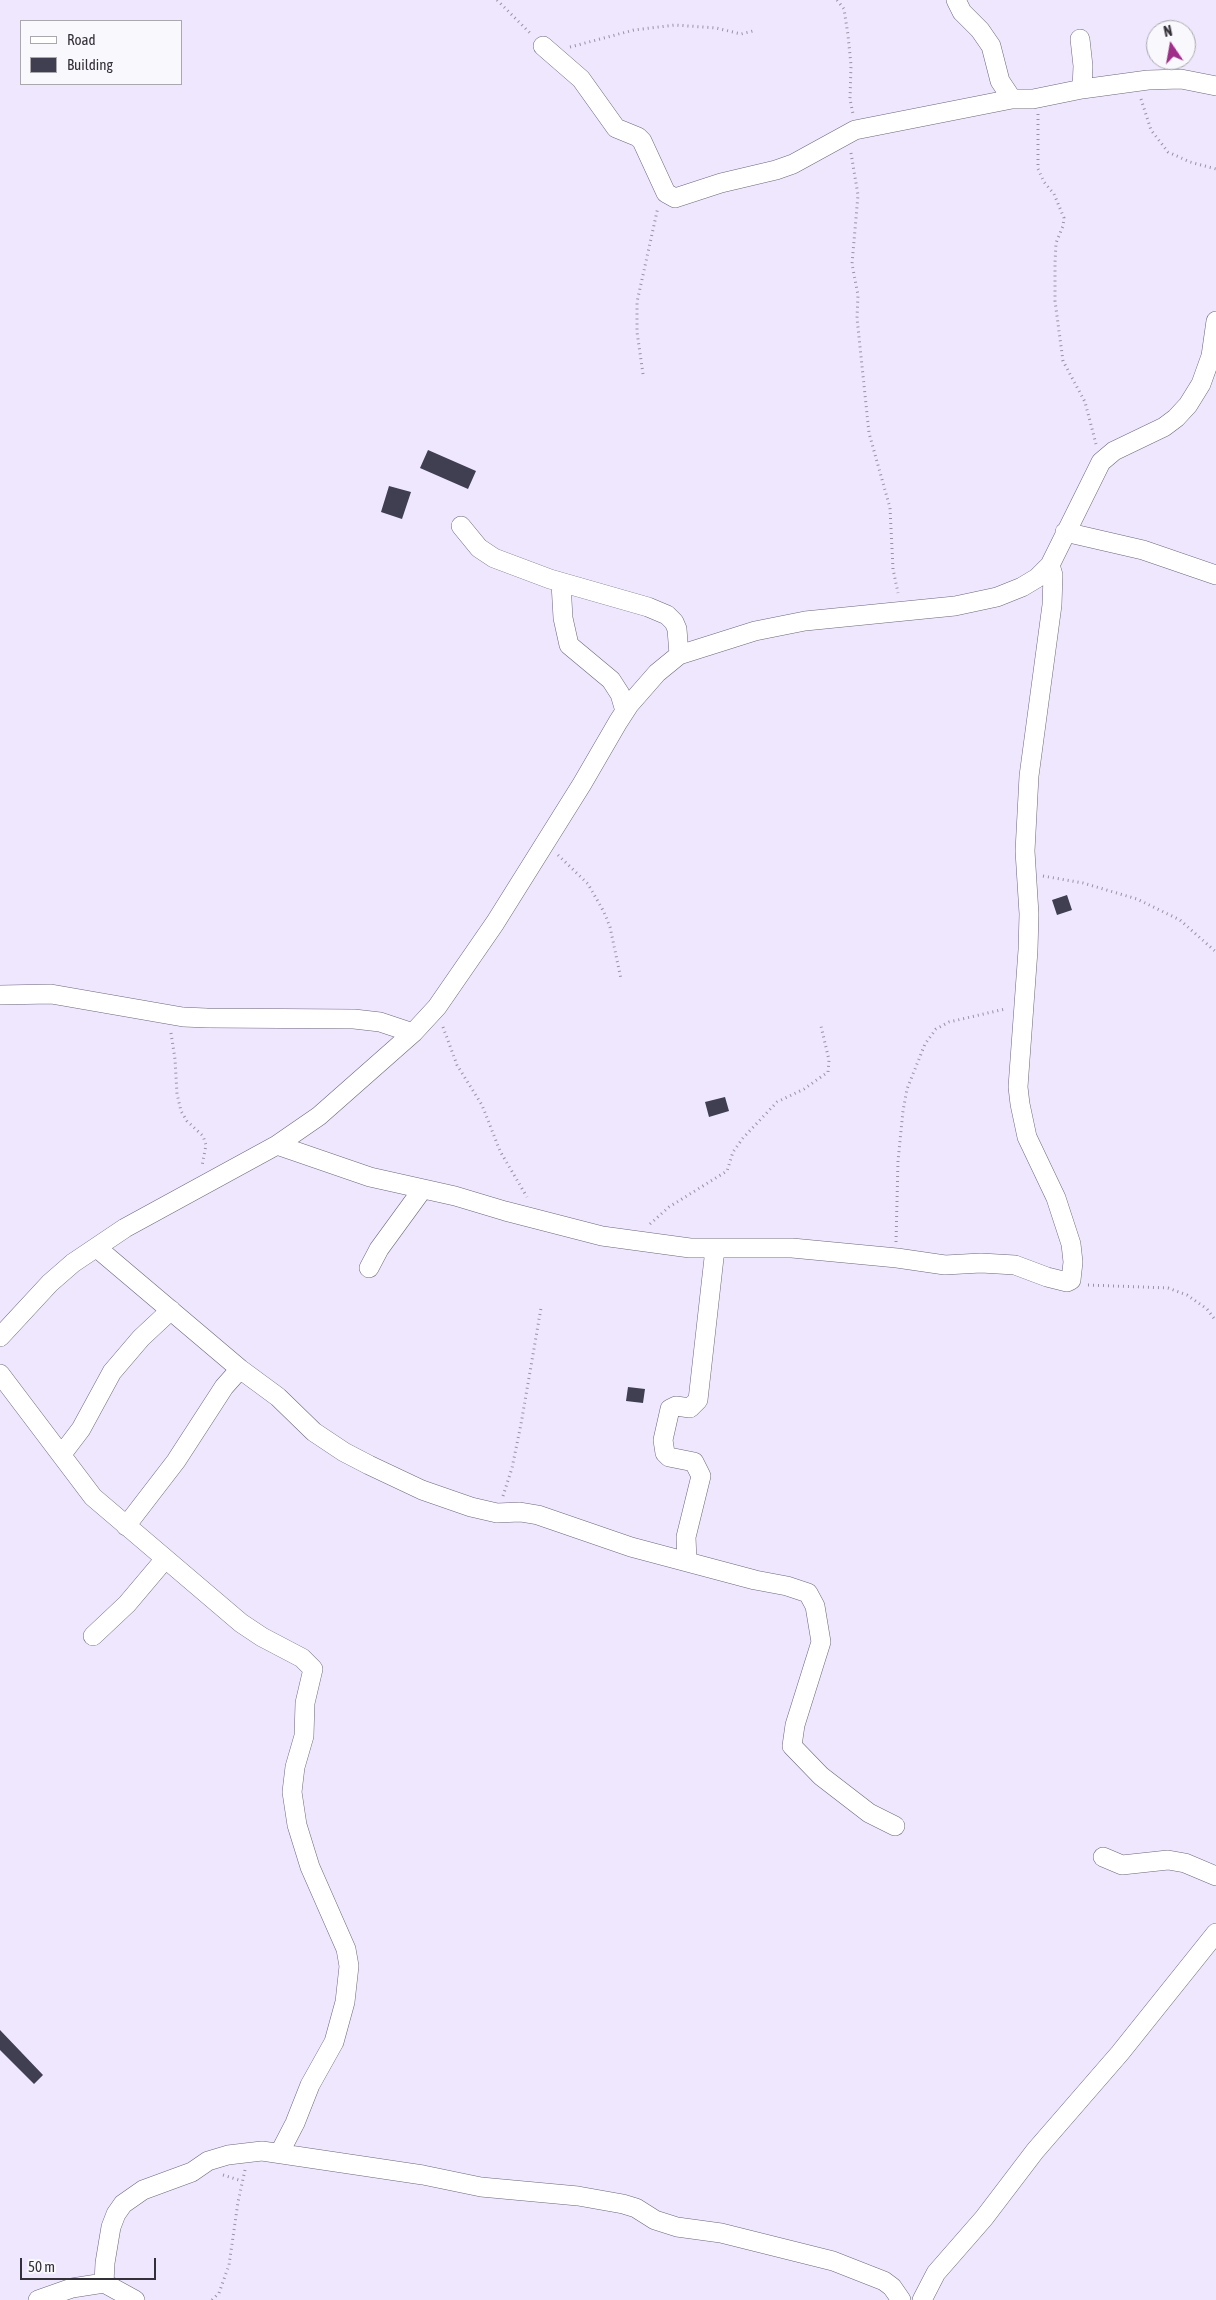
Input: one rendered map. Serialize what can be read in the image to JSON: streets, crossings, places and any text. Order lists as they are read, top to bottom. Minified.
{"legend":["Road","Building"],"scale_bar":"50 m","north":"top"}
